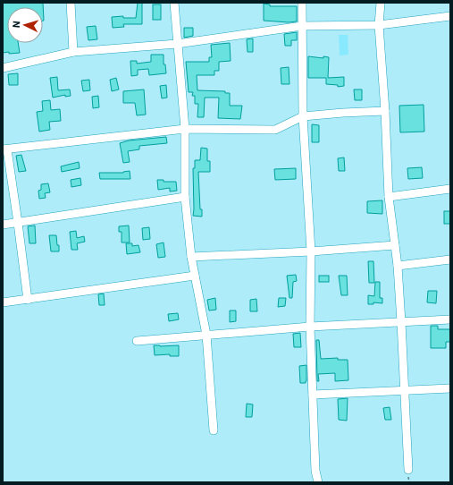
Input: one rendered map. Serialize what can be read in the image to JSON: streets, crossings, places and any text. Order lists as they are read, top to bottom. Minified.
{"north":"left"}
